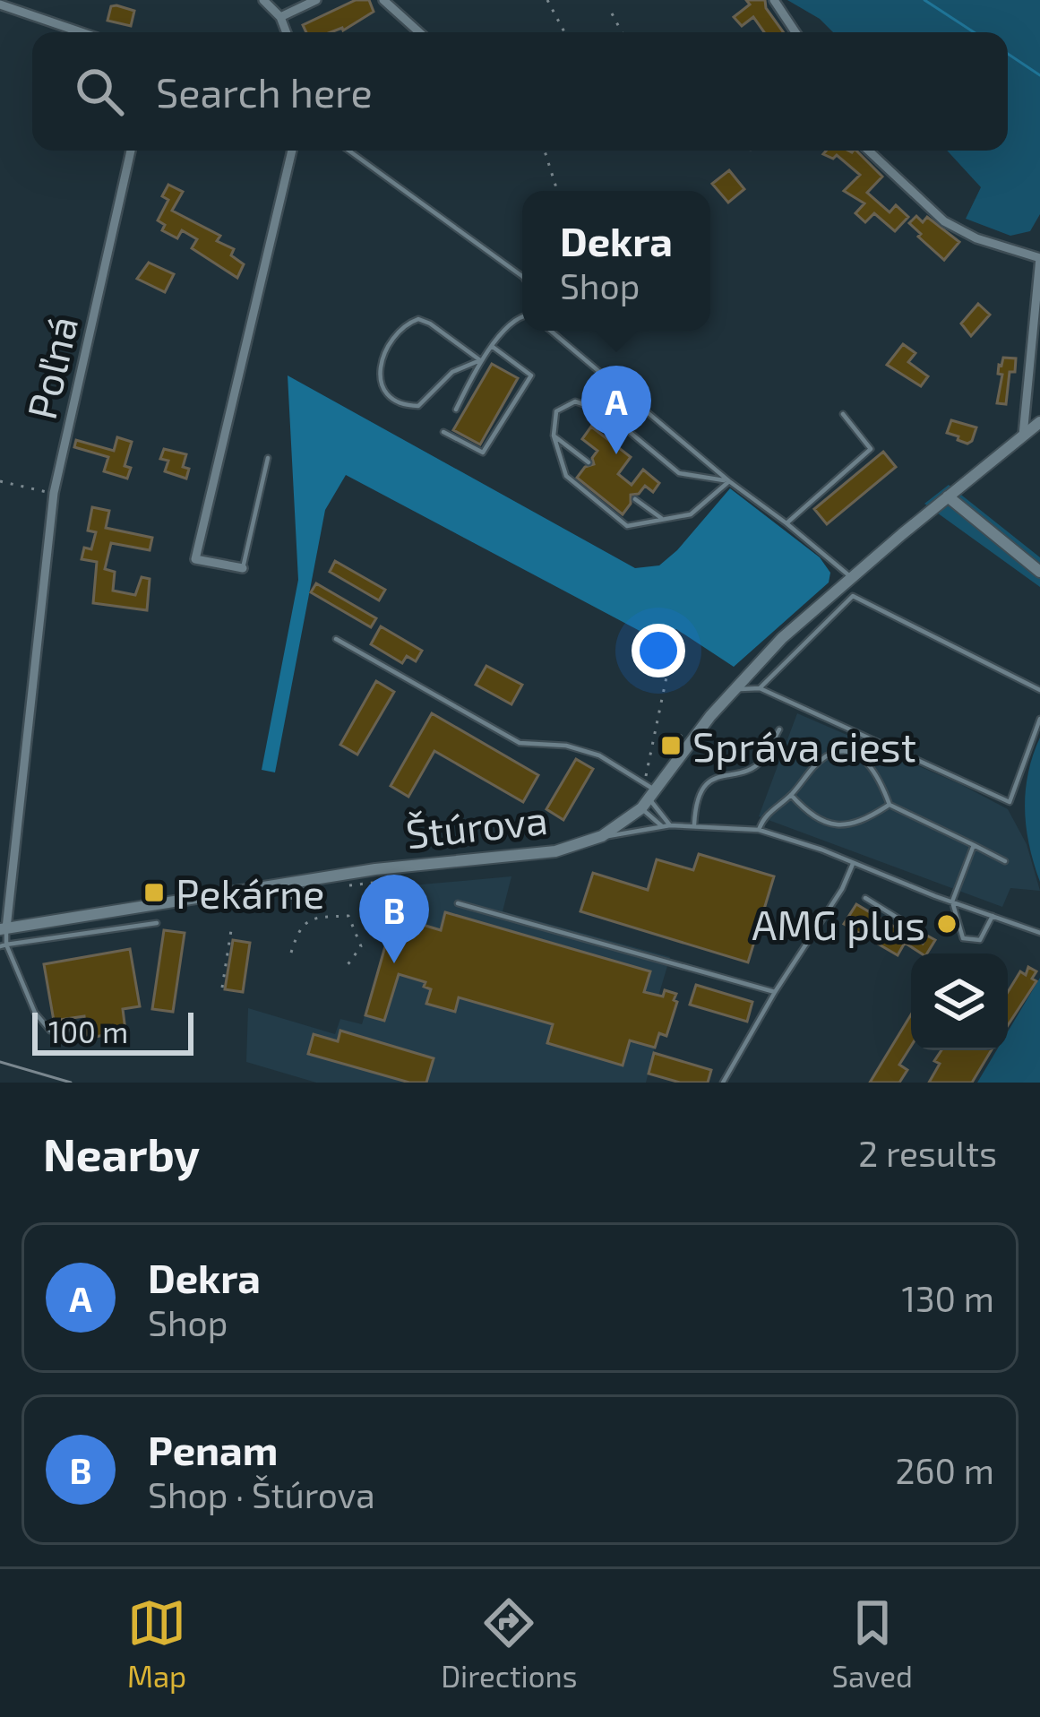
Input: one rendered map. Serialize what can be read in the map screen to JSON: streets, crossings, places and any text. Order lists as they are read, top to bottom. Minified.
{"streets":{"street":["Poľná","Štúrova"]},"crossings":[["Poľná","Štúrova"]],"places":{"transit":["Správa ciest","Pekárne"],"other":["AMG plus"]},"scale_bar":"100 m","page":{"search":"Search here","popup":["Dekra","Shop"],"pins":["A","B"],"scale":"100 m","heading":["Nearby","2 results"],"list":[{"mark":"A","name":"Dekra","note":"Shop","value":"130 m"},{"mark":"B","name":"Penam","note":"Shop · Štúrova","value":"260 m"}],"nav":["Map","Directions","Saved"]}}
